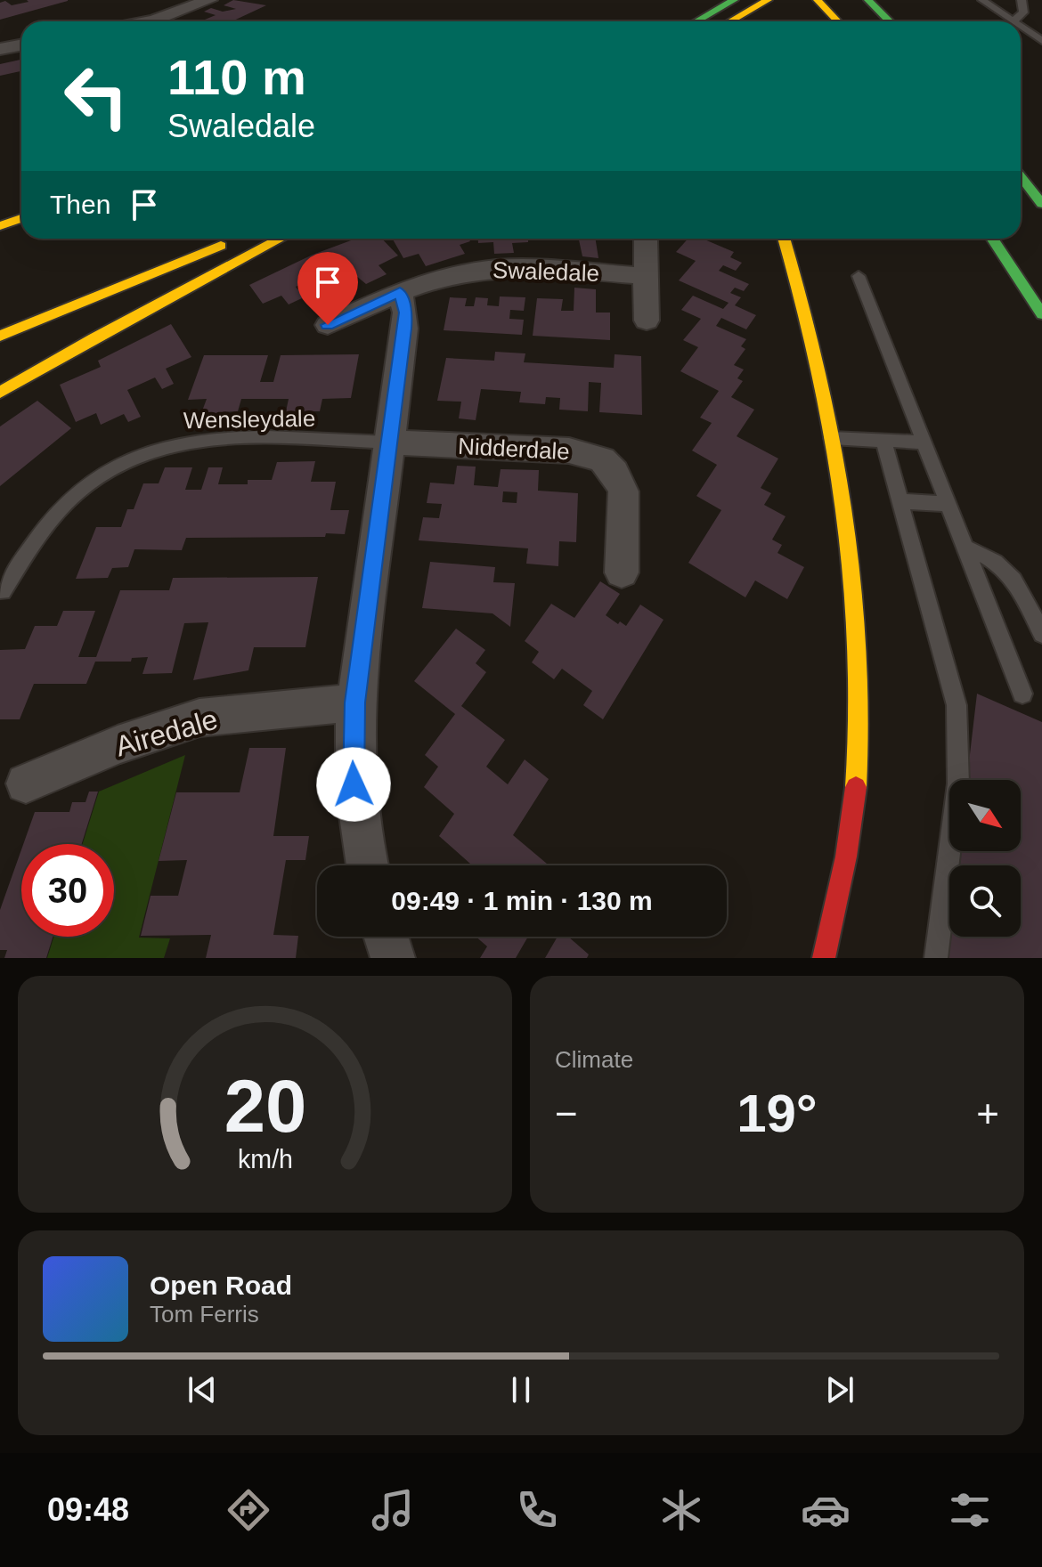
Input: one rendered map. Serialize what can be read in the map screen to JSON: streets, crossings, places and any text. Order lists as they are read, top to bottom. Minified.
{"streets":{"street":["Swaledale","Nidderdale","Airedale"],"lane":["Wensleydale"]},"crossings":[["Wensleydale","Nidderdale"]],"north":"bottom right","page":{"turn":["110 m","Swaledale"],"then":"Then","limit":"30","trip":"09:49 · 1 min · 130 m","tile":"Climate","heat":["−","19°","+"],"song":["Open Road","Tom Ferris"],"tabs":"09:48","gauge":["20","km/h"]}}
